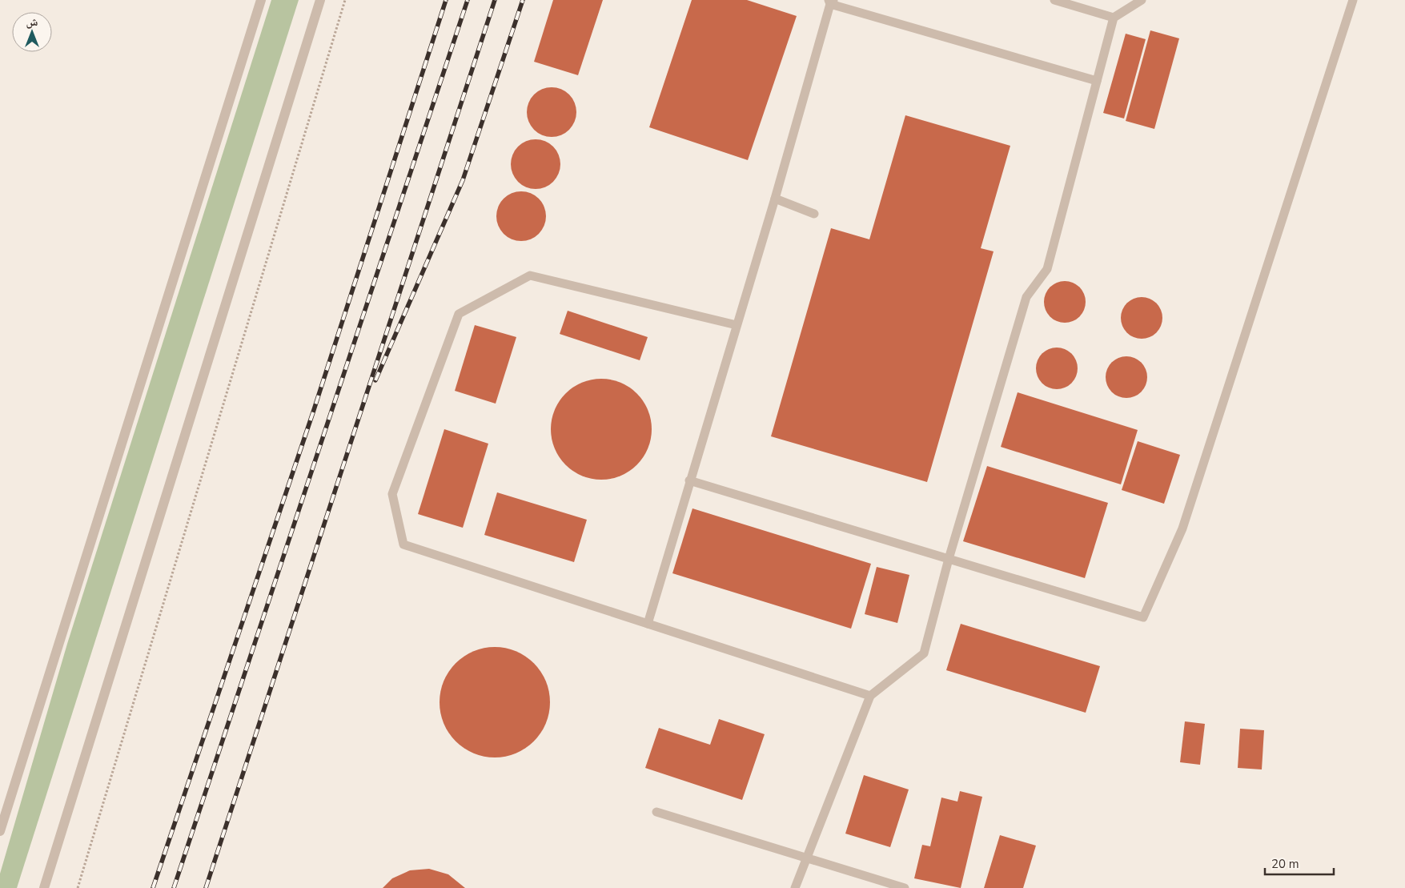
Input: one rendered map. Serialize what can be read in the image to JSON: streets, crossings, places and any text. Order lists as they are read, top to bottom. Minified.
{"scale_bar":"20 m","north":"top"}
